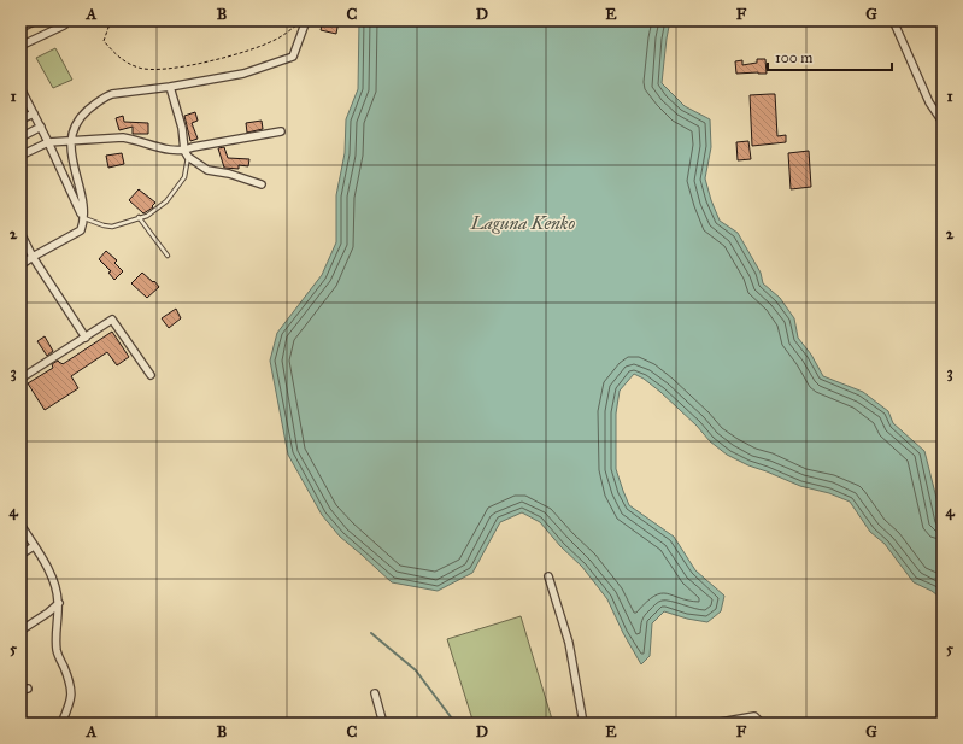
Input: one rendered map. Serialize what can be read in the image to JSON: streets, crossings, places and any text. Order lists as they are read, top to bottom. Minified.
{"water":["Laguna Kenko"],"scale_bar":"100 m","grid":{"columns":["A","B","C","D","E","F","G"],"rows":["1","2","3","4","5"]}}
